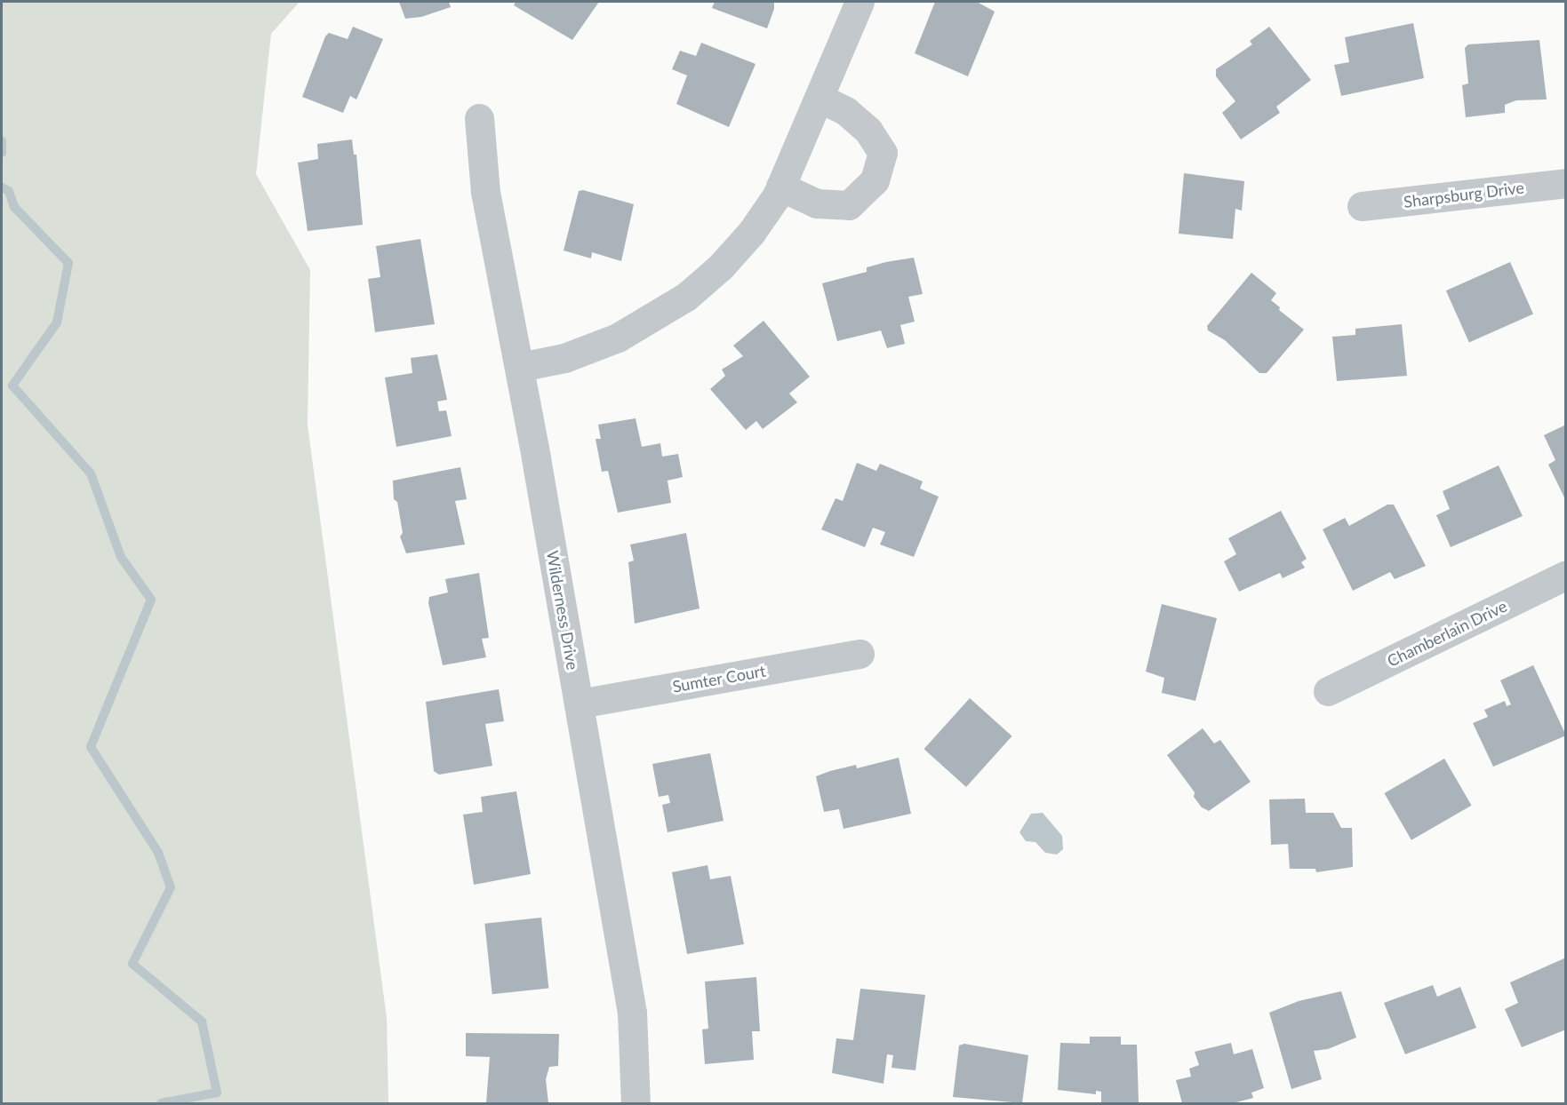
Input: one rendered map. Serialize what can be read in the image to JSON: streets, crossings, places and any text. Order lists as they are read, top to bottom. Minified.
{"streets":{"street":["Sharpsburg Drive","Wilderness Drive","Chamberlain Drive","Sumter Court"]},"crossings":[["Wilderness Drive","Sumter Court"]]}
